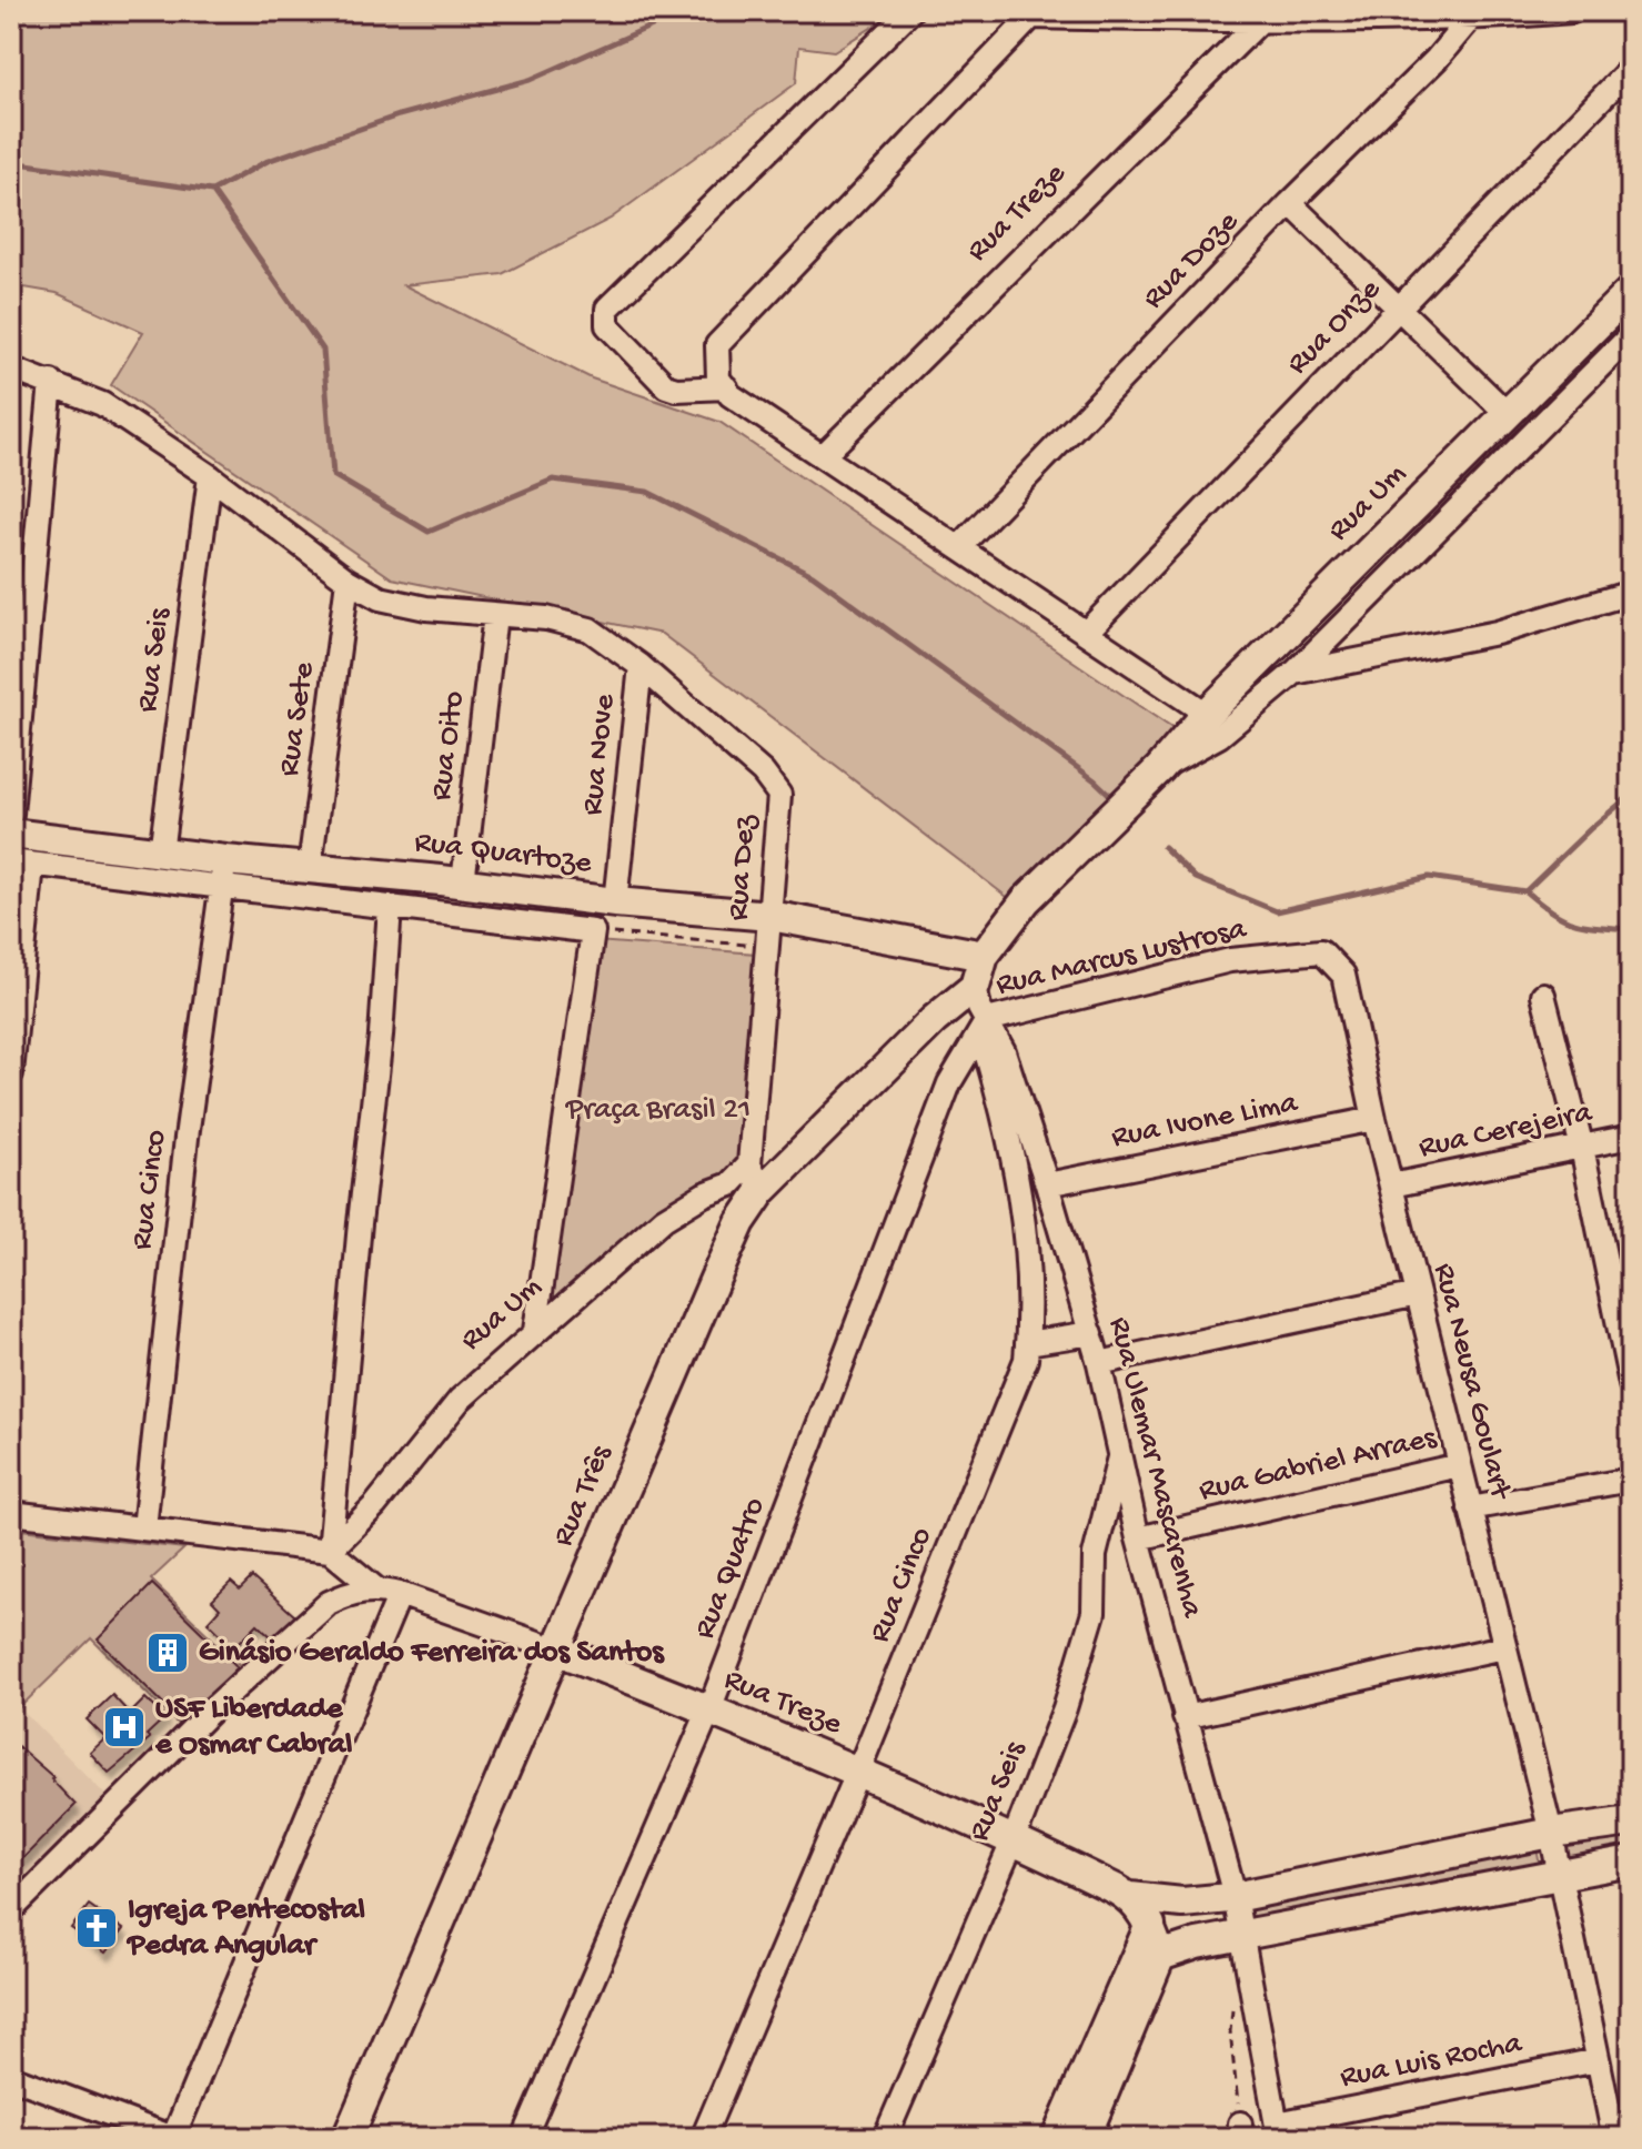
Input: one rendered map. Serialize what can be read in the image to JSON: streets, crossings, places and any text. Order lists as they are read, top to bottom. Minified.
{"streets":{"street":["Rua Treze","Rua Doze","Rua Onze","Rua Um","Rua Seis","Rua Sete","Rua Oito","Rua Nove","Rua Quartoze","Rua Dez","Rua Marcus Lustrosa","Rua Ivone Lima","Rua Cerejeira","Rua Cinco","Rua Neusa Goulart","Rua Gabriel Arraes","Rua Ulemar Mascarenha","Rua Três","Rua Quatro","Rua Luis Rocha"]},"crossings":[["Rua Treze","Rua Seis"],["Rua Treze","Rua Cinco"],["Rua Treze","Rua Três"],["Rua Treze","Rua Quatro"],["Rua Um","Rua Quartoze"],["Rua Um","Rua Dez"],["Rua Um","Rua Três"],["Rua Seis","Rua Quartoze"],["Rua Seis","Rua Ulemar Mascarenha"],["Rua Sete","Rua Quartoze"],["Rua Oito","Rua Quartoze"],["Rua Nove","Rua Quartoze"],["Rua Nove","Rua Dez"],["Rua Quartoze","Rua Dez"],["Rua Quartoze","Rua Cinco"],["Rua Marcus Lustrosa","Rua Cinco"],["Rua Marcus Lustrosa","Rua Neusa Goulart"],["Rua Marcus Lustrosa","Rua Ulemar Mascarenha"],["Rua Marcus Lustrosa","Rua Quatro"],["Rua Ivone Lima","Rua Neusa Goulart"],["Rua Ivone Lima","Rua Ulemar Mascarenha"],["Rua Cerejeira","Rua Neusa Goulart"],["Rua Cinco","Rua Ulemar Mascarenha"],["Rua Cinco","Rua Quatro"],["Rua Neusa Goulart","Rua Gabriel Arraes"],["Rua Neusa Goulart","Rua Luis Rocha"],["Rua Gabriel Arraes","Rua Ulemar Mascarenha"],["Rua Ulemar Mascarenha","Rua Quatro"]],"parks":["Praça Brasil 21"],"places":{"building":["Ginásio Geraldo Ferreira dos Santos"],"hospital":["USF Liberdade e Osmar Cabral"],"church":["Igreja Pentecostal Pedra Angular"]}}
